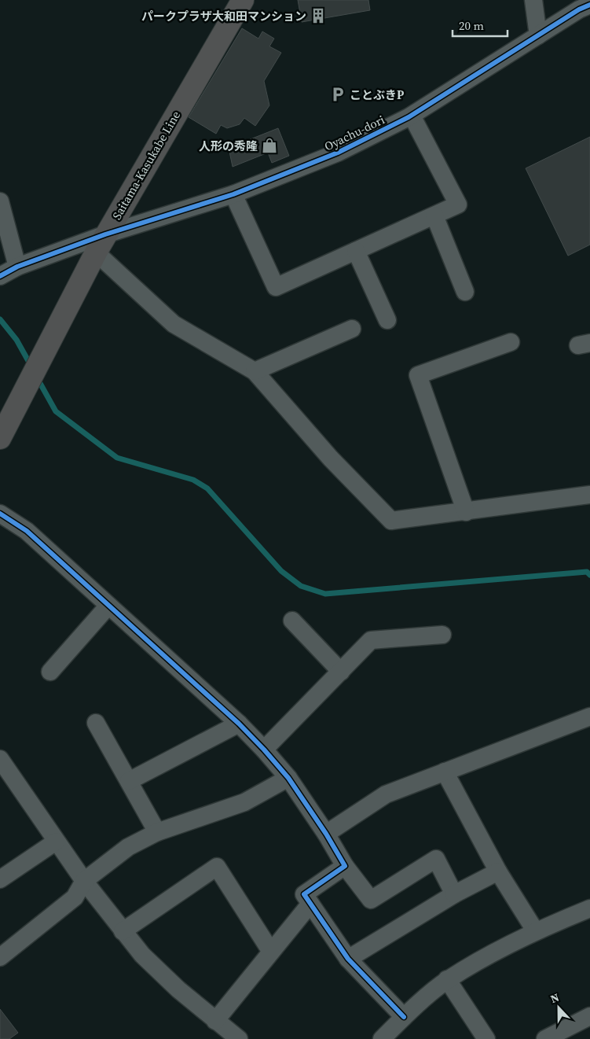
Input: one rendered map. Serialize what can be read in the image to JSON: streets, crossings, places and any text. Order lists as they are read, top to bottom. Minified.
{"streets":{"main road":["Saitama-Kasukabe Line"],"street":["Oyachu-dori"]},"crossings":[["Oyachu-dori","Saitama-Kasukabe Line"]],"places":{"building":["パークプラザ大和田マンション"],"parking":["ことぶきP"],"shop":["人形の秀隆"]},"scale_bar":"20 m","north":"top"}
